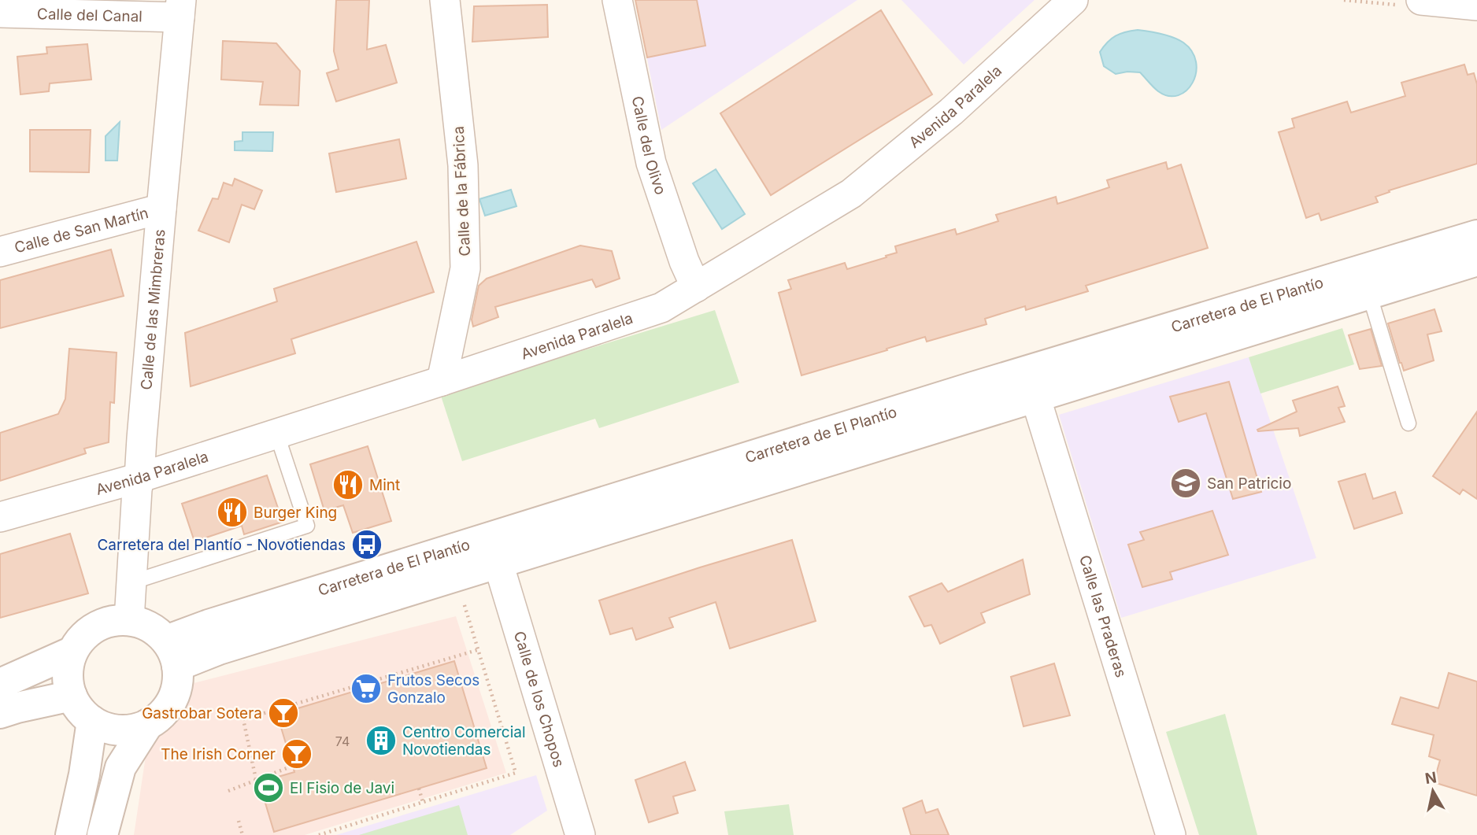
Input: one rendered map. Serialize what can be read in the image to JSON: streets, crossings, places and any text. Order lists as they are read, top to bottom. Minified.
{"streets":{"street":["Calle del Canal","Avenida Paralela","Calle del Olivo","Calle de la Fábrica","Calle de San Martín","Carretera de El Plantío","Calle de las Mimbreras","Calle las Praderas","Calle de los Chopos"]},"crossings":[["Calle del Canal","Calle de las Mimbreras"],["Avenida Paralela","Calle del Olivo"],["Avenida Paralela","Calle de la Fábrica"],["Avenida Paralela","Calle de las Mimbreras"],["Calle de San Martín","Calle de las Mimbreras"],["Carretera de El Plantío","Calle de las Mimbreras"],["Carretera de El Plantío","Calle las Praderas"],["Carretera de El Plantío","Calle de los Chopos"]],"places":{"school or university":["San Patricio"],"restaurant":["Mint","Burger King"],"bus stop":["Carretera del Plantío - Novotiendas"],"supermarket":["Frutos Secos Gonzalo"],"bar":["Gastrobar Sotera","The Irish Corner"],"building":["Centro Comercial Novotiendas"],"sports":["El Fisio de Javi"]},"house_numbers":["74"],"north":"top"}
